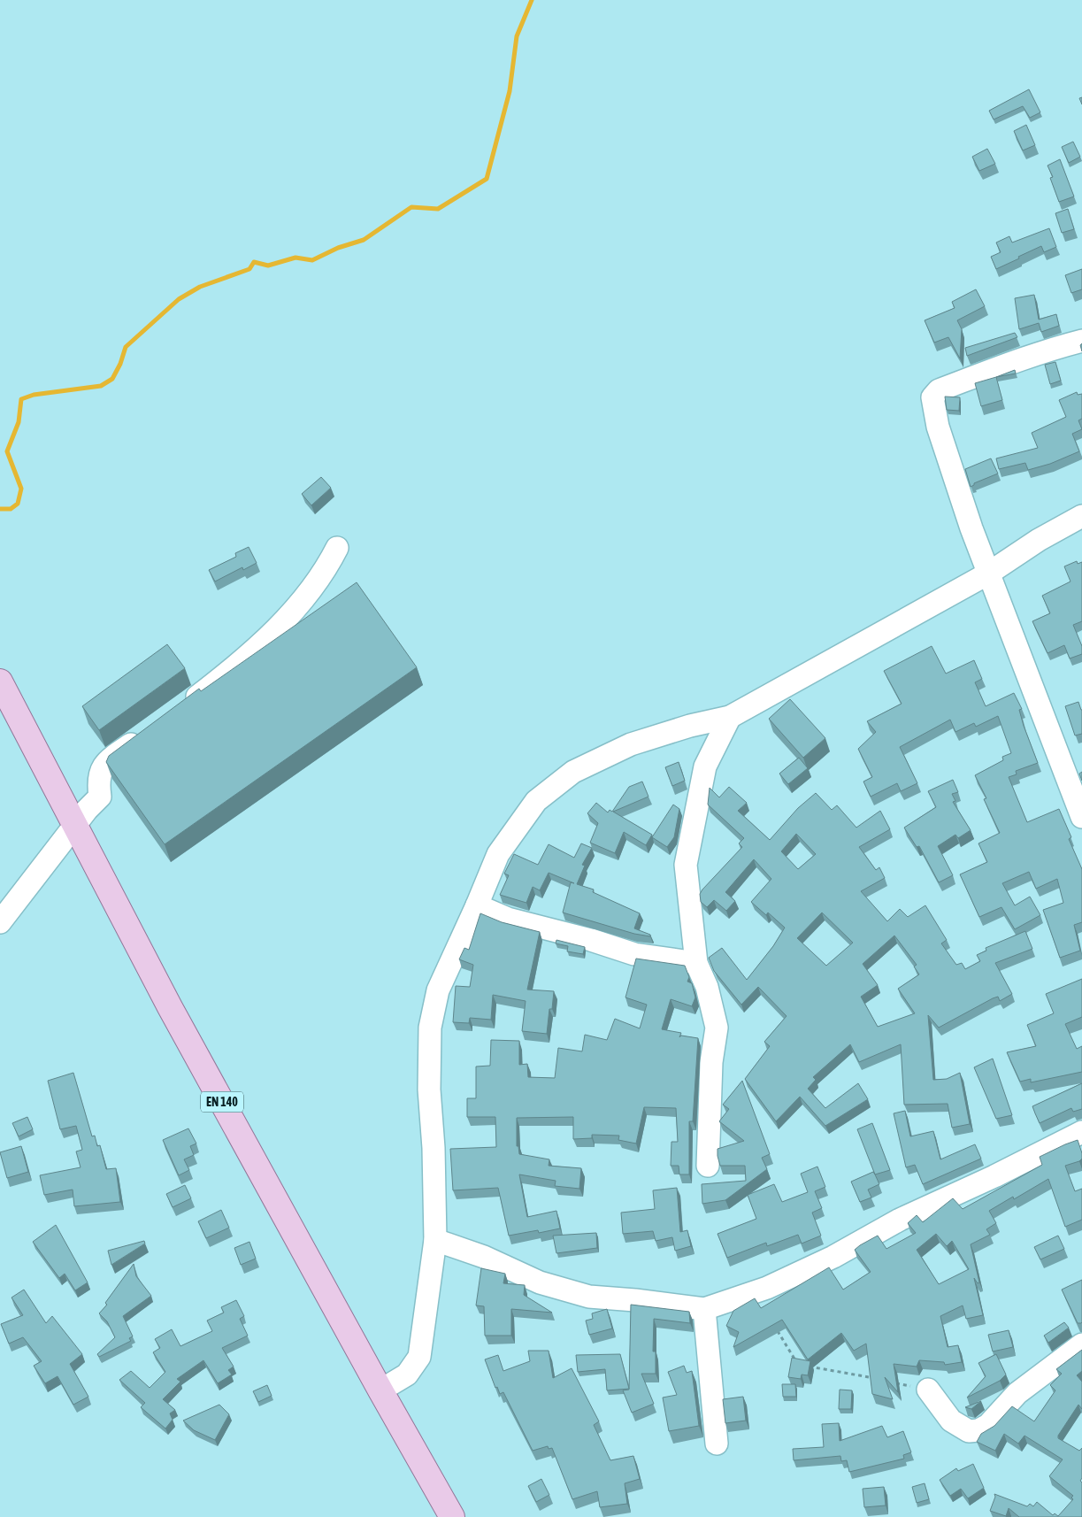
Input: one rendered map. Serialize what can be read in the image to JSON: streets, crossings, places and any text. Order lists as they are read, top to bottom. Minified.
{"streets":{"main road":["EN 140"]}}
